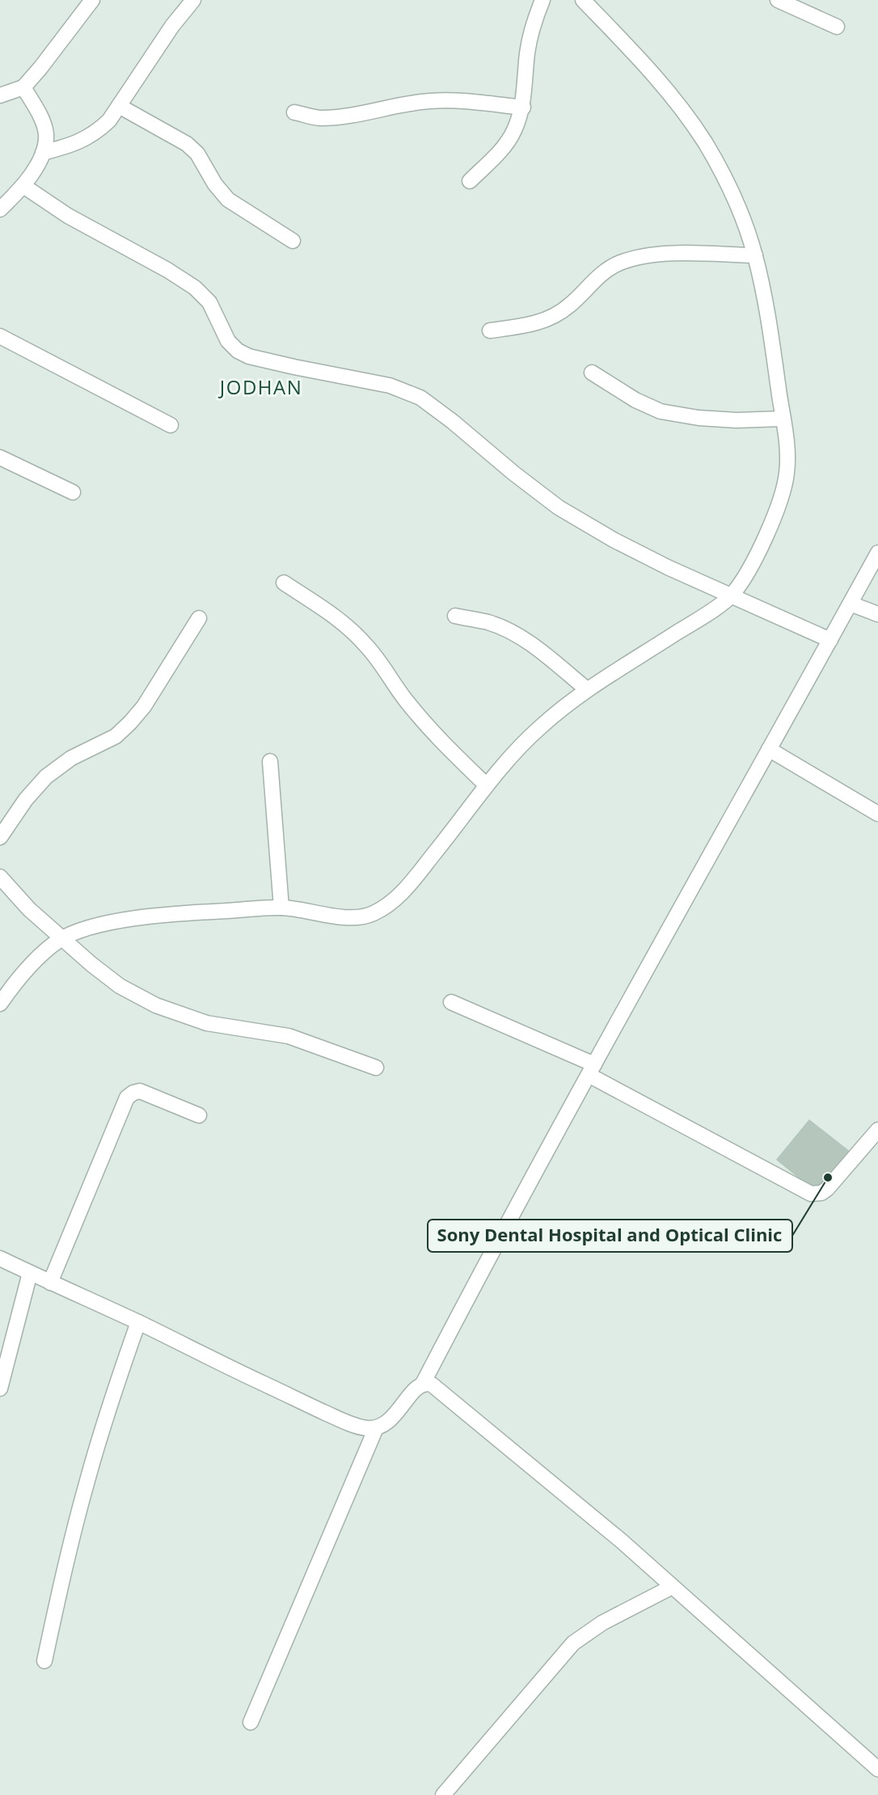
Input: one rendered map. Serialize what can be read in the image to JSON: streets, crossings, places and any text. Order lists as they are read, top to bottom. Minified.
{"districts":["JODHAN"],"places":["Sony Dental Hospital and Optical Clinic"]}
